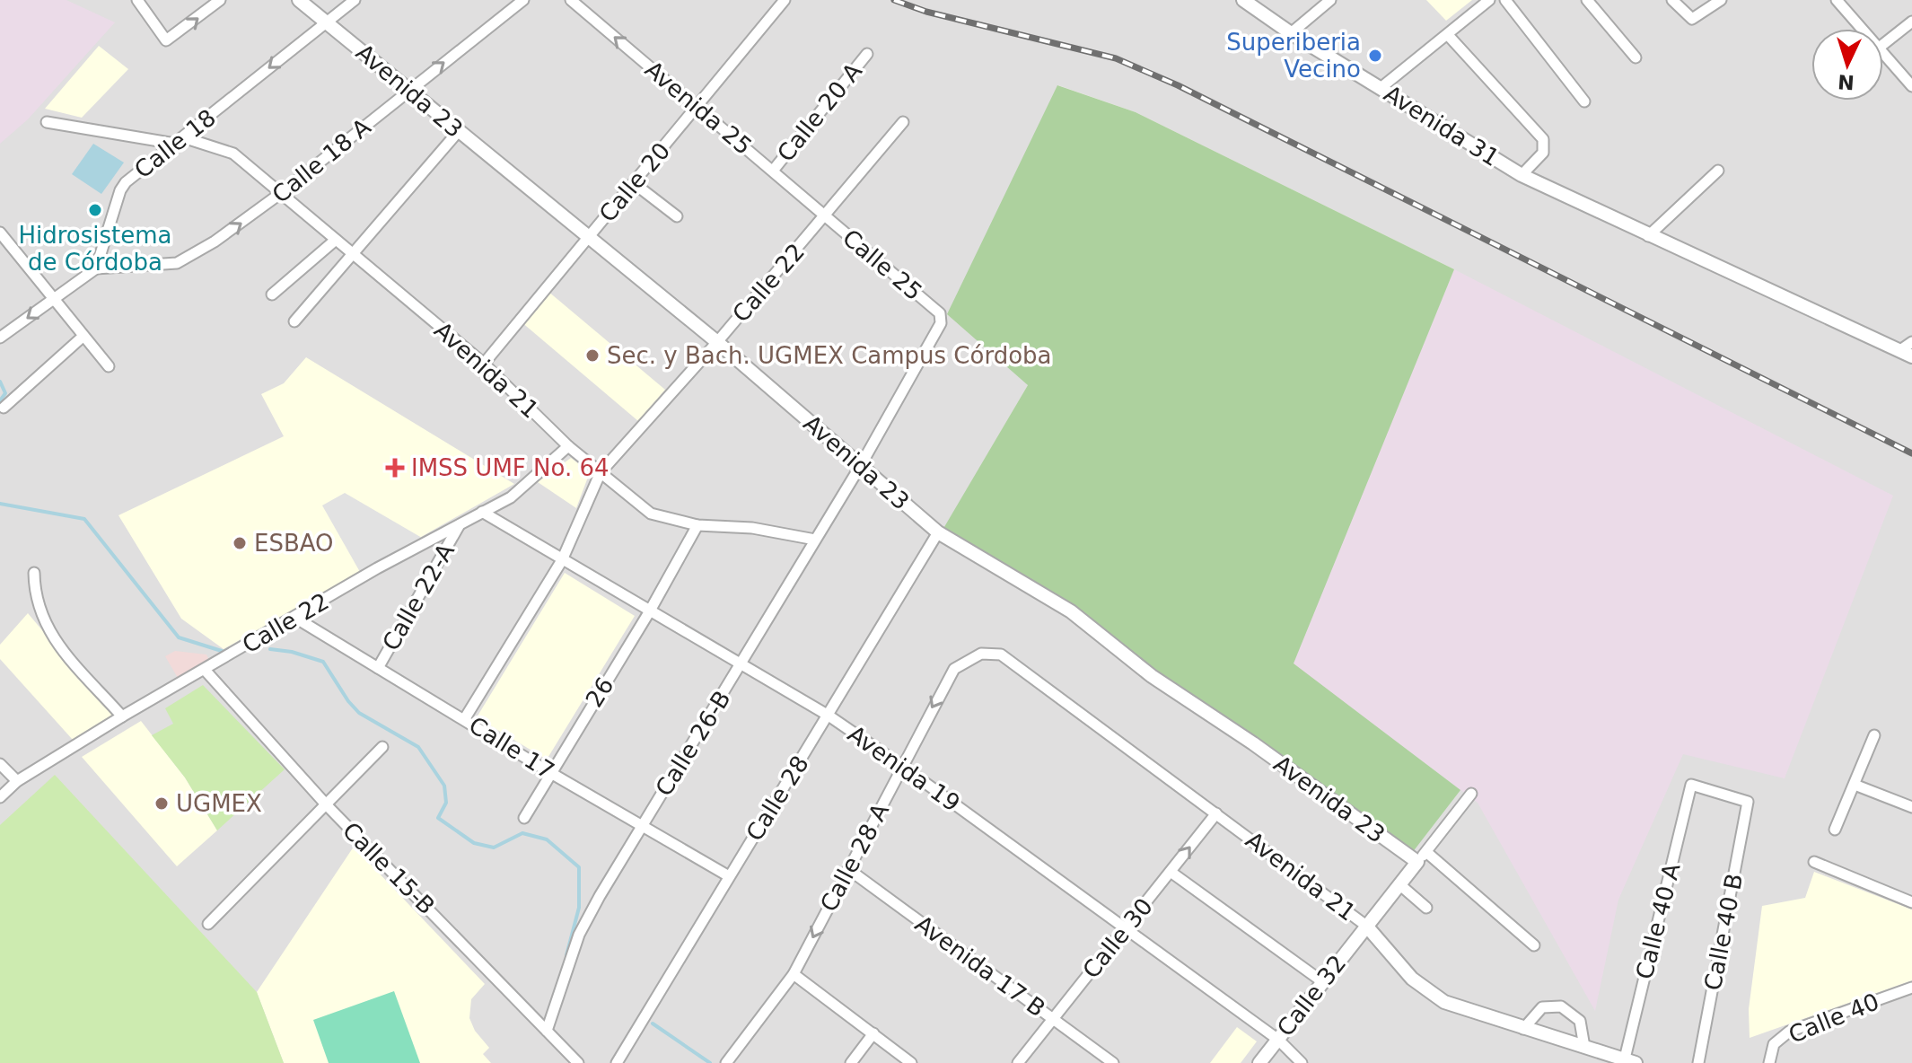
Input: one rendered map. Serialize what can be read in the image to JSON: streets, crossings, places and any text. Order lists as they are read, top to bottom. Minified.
{"streets":{"street":["Avenida 23","Avenida 25","Calle 20 A","Avenida 31","Calle 18","Calle 18 A","Calle 20","Calle 25","Calle 22","Avenida 21","Calle 22-A","26","Calle 26-B","Calle 17","Avenida 19","Calle 28","Calle 28 A","Calle 15-B","Calle 40 A","Calle 40 B","Calle 30","Avenida 17 B","Calle 32","Calle 40"]},"crossings":[["Avenida 23","Calle 18"],["Avenida 23","Calle 18 A"],["Avenida 23","Calle 20"],["Avenida 23","Calle 22"],["Avenida 23","Calle 26-B"],["Avenida 23","Calle 28"],["Avenida 23","Calle 32"],["Avenida 25","Calle 20 A"],["Avenida 25","Calle 20"],["Avenida 25","Calle 25"],["Avenida 25","Calle 22"],["Calle 18","Calle 18 A"],["Calle 18","Avenida 21"],["Calle 18 A","Avenida 21"],["Calle 20","Avenida 21"],["Calle 25","Calle 22"],["Calle 25","Calle 26-B"],["Calle 22","Avenida 21"],["Calle 22","Calle 22-A"],["Calle 22","Calle 17"],["Calle 22","Avenida 19"],["Calle 22","Calle 15-B"],["Avenida 21","26"],["Avenida 21","Calle 26-B"],["Avenida 21","Calle 28 A"],["Avenida 21","Calle 40 A"],["Avenida 21","Calle 30"],["Avenida 21","Calle 32"],["Calle 22-A","Calle 17"],["26","Calle 17"],["26","Avenida 19"],["Calle 26-B","Calle 17"],["Calle 26-B","Avenida 19"],["Calle 26-B","Calle 15-B"],["Calle 17","Calle 28"],["Avenida 19","Calle 28"],["Avenida 19","Calle 28 A"],["Avenida 19","Calle 30"],["Avenida 19","Calle 32"],["Calle 28 A","Avenida 17 B"],["Calle 40 A","Calle 40 B"],["Calle 30","Avenida 17 B"]],"one_way":["Avenida 25","Calle 18","Calle 18 A","Calle 28 A"],"places":{"other":["Superiberia Vecino","Hidrosistema de Córdoba","Sec. y Bach. UGMEX Campus Córdoba","ESBAO","UGMEX"],"health":["IMSS UMF No. 64"]},"north":"bottom"}
